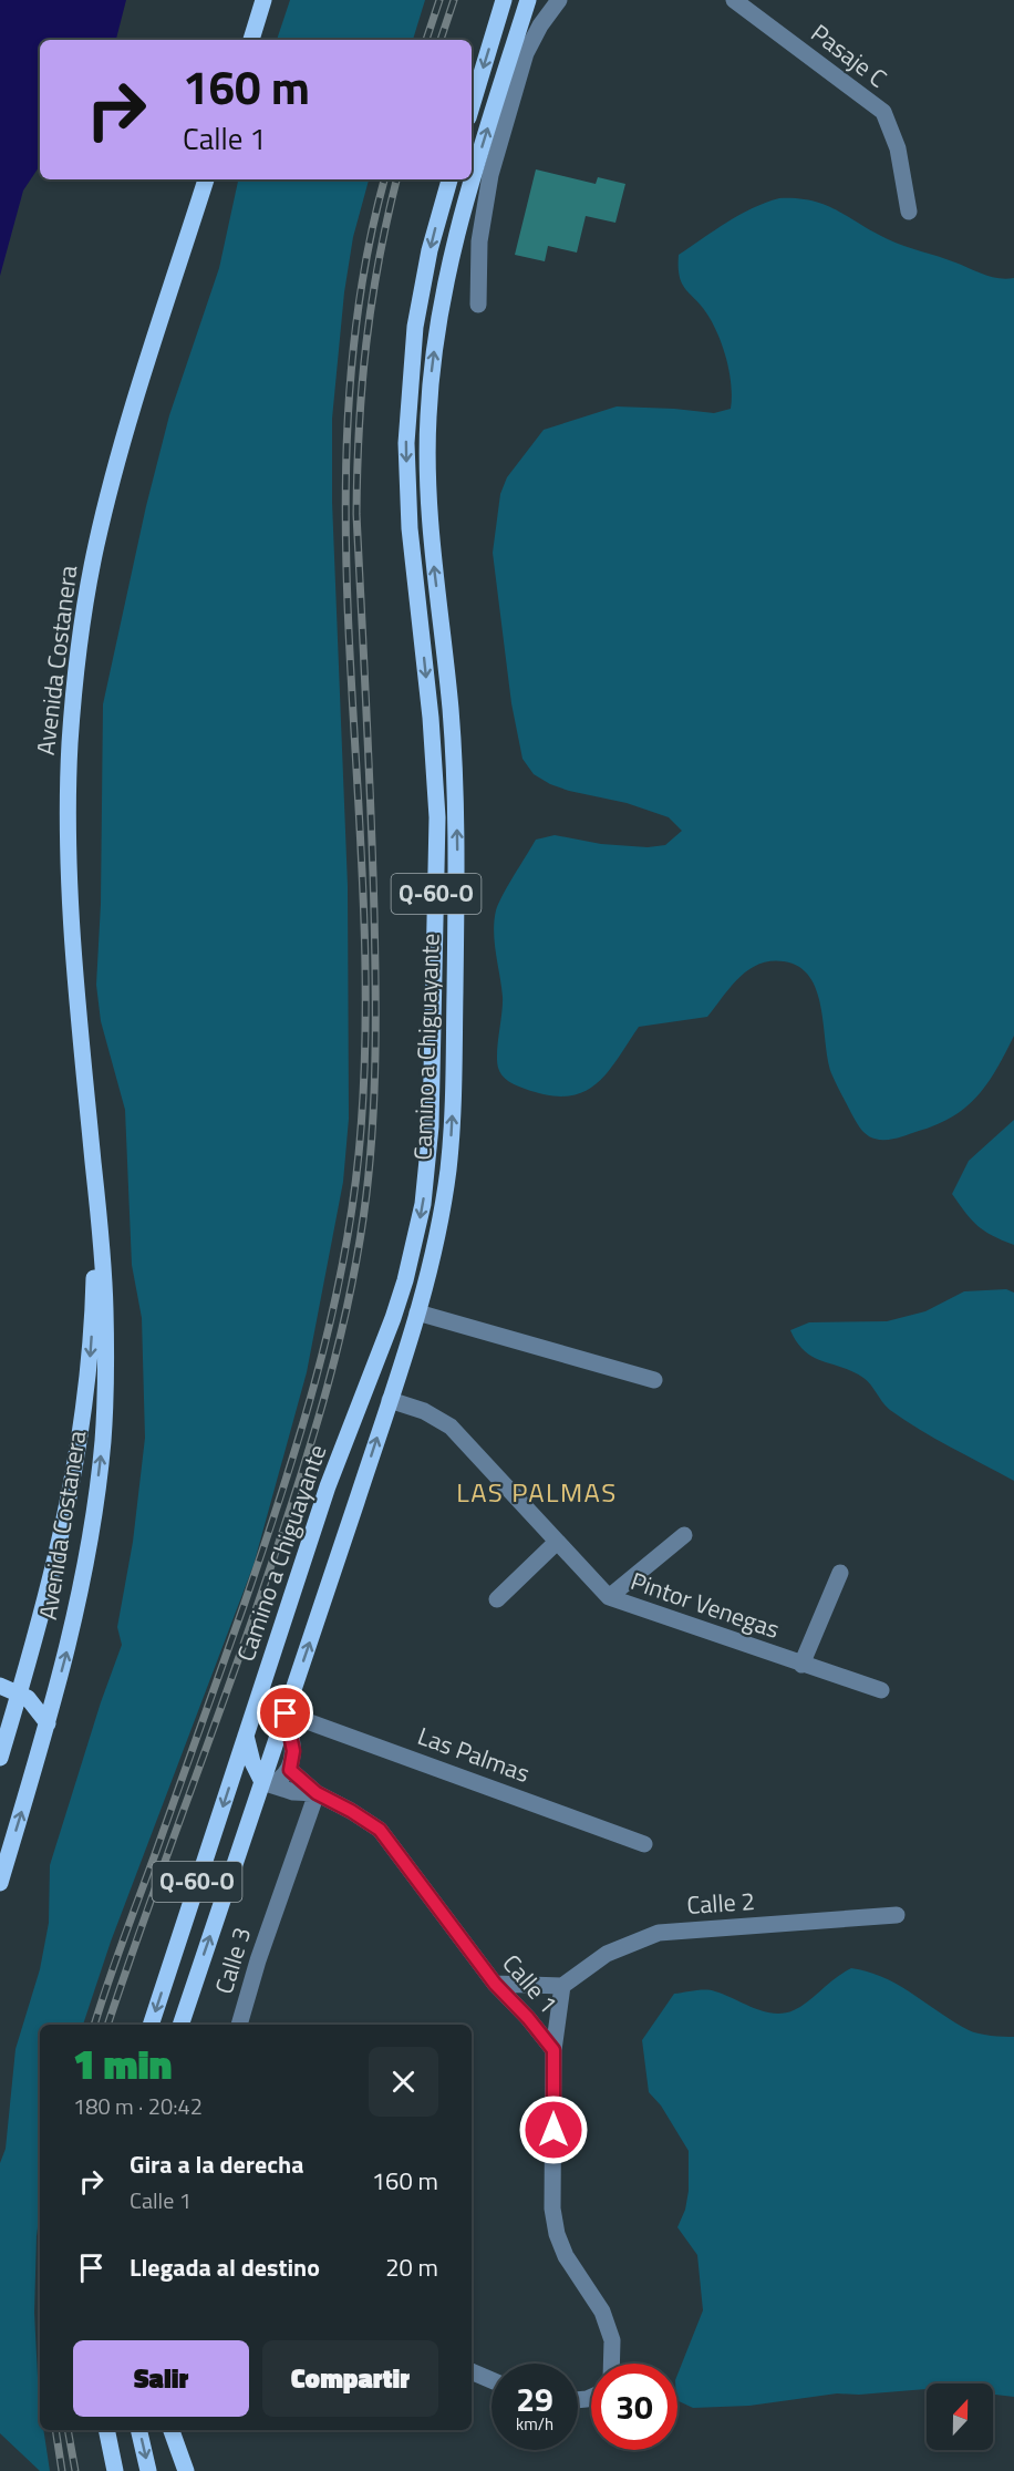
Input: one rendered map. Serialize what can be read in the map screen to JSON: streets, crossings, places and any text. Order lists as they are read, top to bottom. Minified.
{"streets":{"main road":["Avenida Costanera","Q-60-O","Camino a Chiguayante"],"street":["Pasaje C","Pintor Venegas","Las Palmas","Calle 2","Calle 3","Calle 1"]},"crossings":[["Camino a Chiguayante","Pintor Venegas"],["Camino a Chiguayante","Las Palmas"],["Camino a Chiguayante","Calle 1"],["Calle 3","Calle 1"]],"districts":["LAS PALMAS"],"north":"top","page":{"turn":["160 m","Calle 1"],"heading":["1 min","180 m · 20:42"],"list":[{"name":"Gira a la derecha","note":"Calle 1","value":"160 m"},{"name":"Llegada al destino","value":"20 m"}],"buttons":["Salir","Compartir"],"speed":"29 km/h","limit":"30"}}
